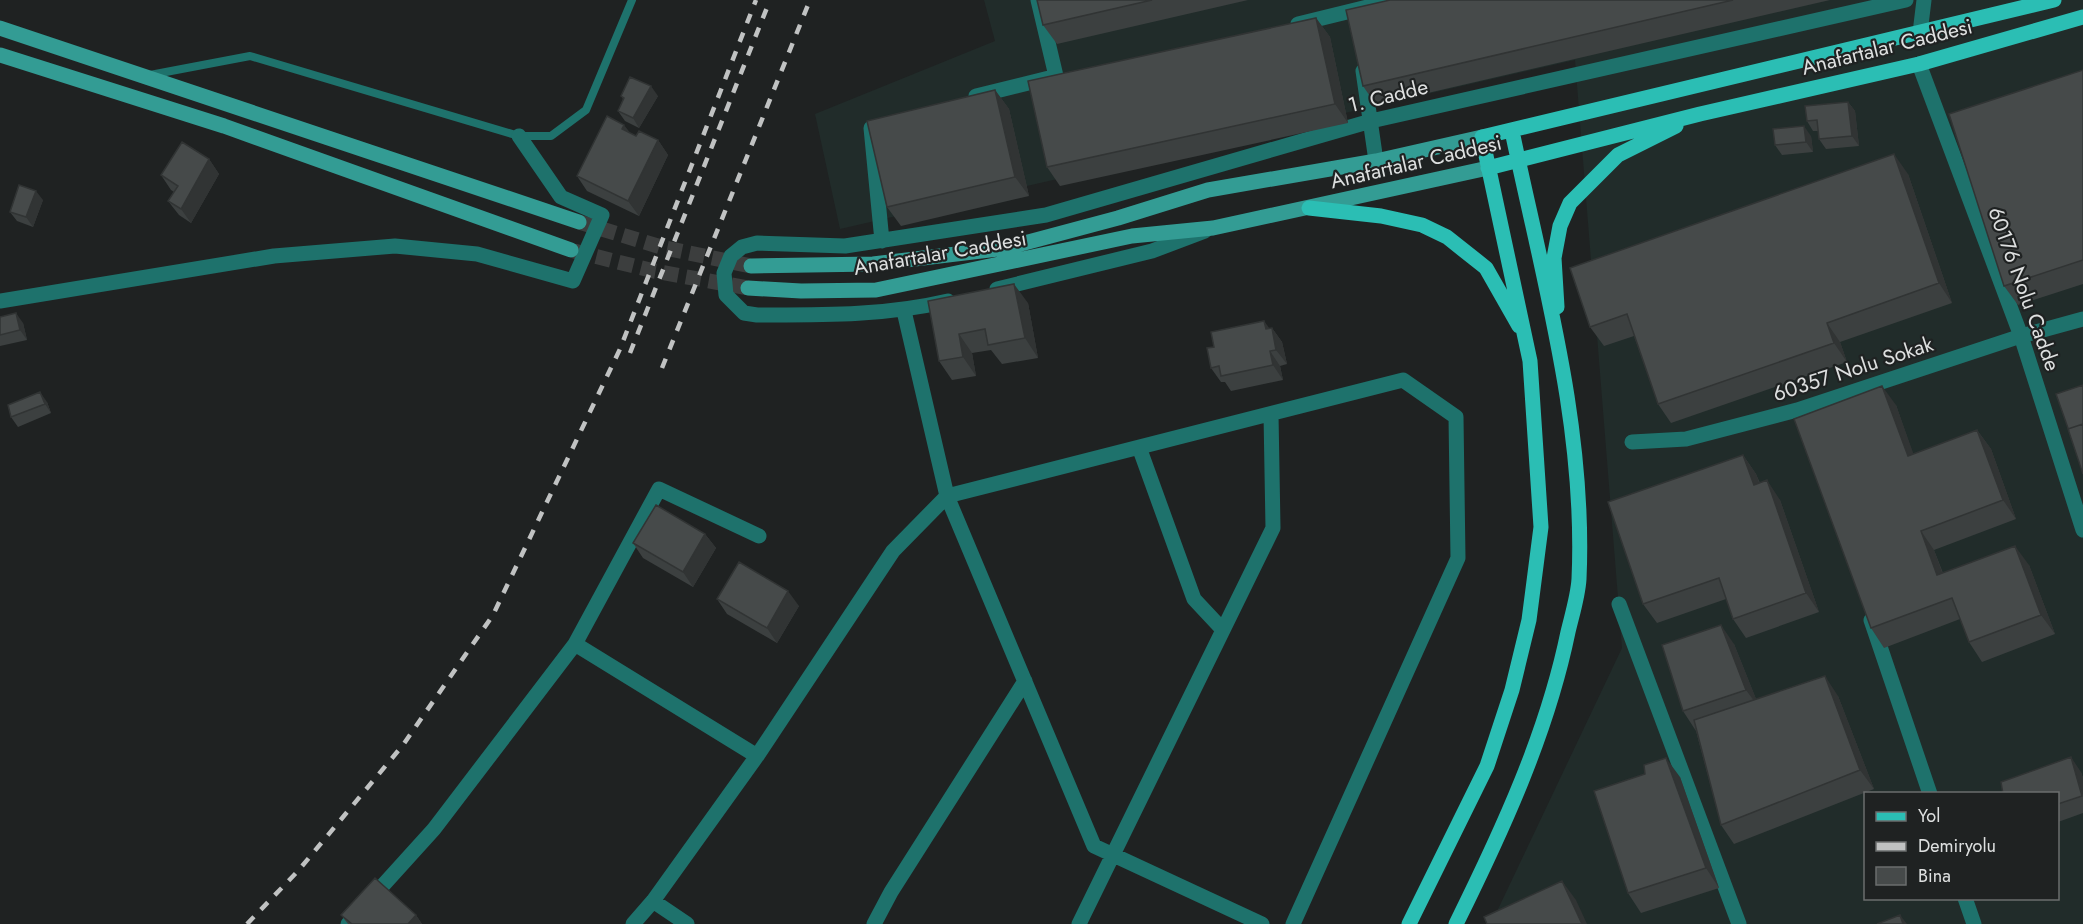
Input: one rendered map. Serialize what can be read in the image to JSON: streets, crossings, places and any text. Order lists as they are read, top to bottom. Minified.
{"streets":{"main road":["Anafartalar Caddesi"],"street":["1. Cadde","60176 Nolu Cadde","60357 Nolu Sokak"]},"crossings":[["Anafartalar Caddesi","60176 Nolu Cadde"],["60176 Nolu Cadde","60357 Nolu Sokak"]],"legend":["Yol","Demiryolu","Bina"]}
